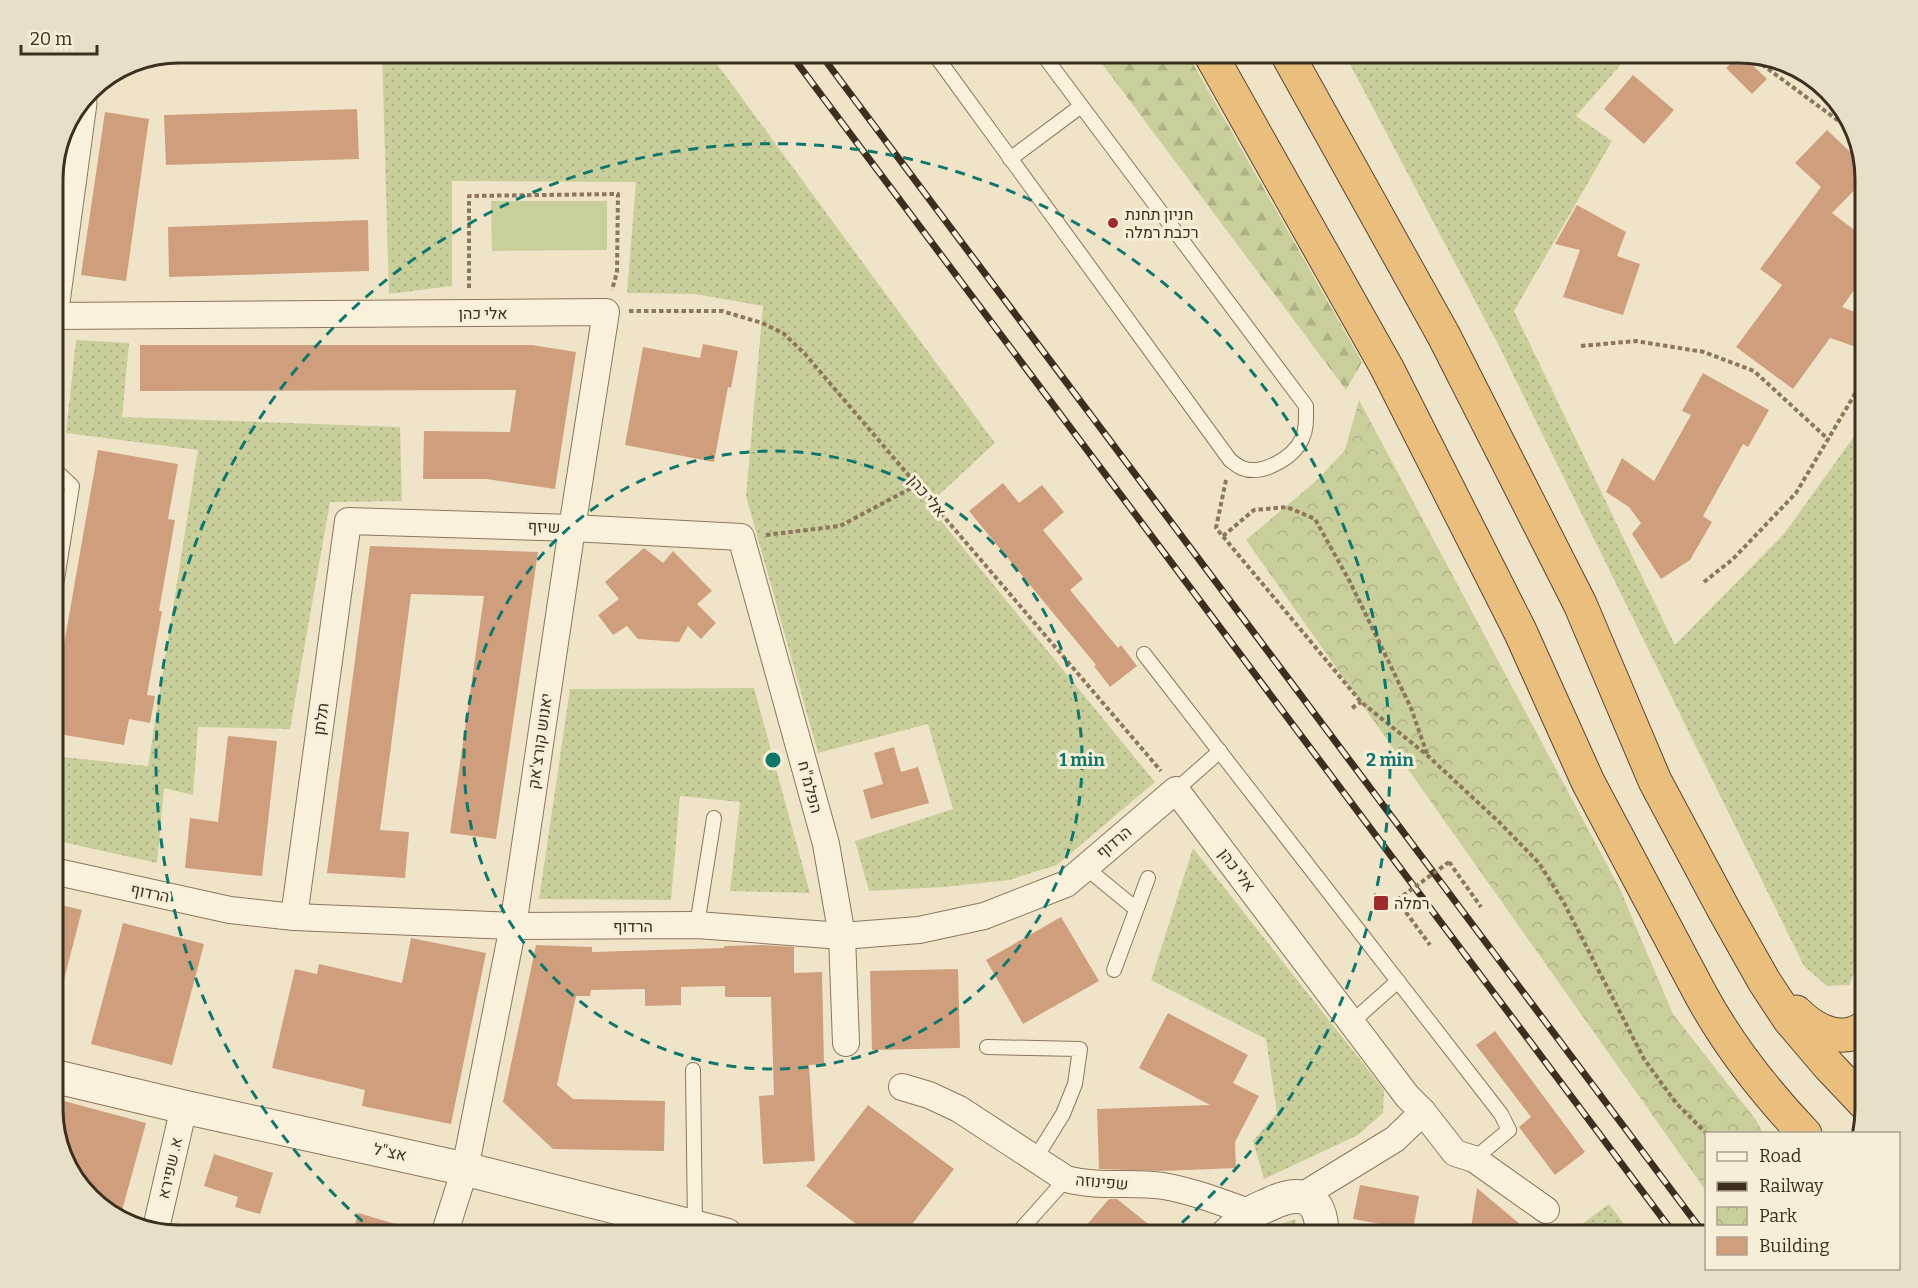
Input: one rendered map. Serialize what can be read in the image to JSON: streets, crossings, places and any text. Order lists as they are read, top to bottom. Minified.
{"streets":{"street":["אלי כהן","שיזף","תלתן","יאנוש קורצ'אק","הפלמ\"ח","הרדוף","אצ\"ל","א. שפירא","שפינוזה"]},"crossings":[["אלי כהן","יאנוש קורצ'אק"],["אלי כהן","הרדוף"],["שיזף","תלתן"],["שיזף","יאנוש קורצ'אק"],["שיזף","הפלמ\"ח"],["תלתן","הרדוף"],["יאנוש קורצ'אק","הרדוף"],["יאנוש קורצ'אק","אצ\"ל"],["הפלמ\"ח","הרדוף"],["אצ\"ל","א. שפירא"]],"places":{"other":["חניון תחנת רכבת רמלה"],"transit":["רמלה"]},"legend":["Road","Railway","Park","Building"],"scale_bar":"20 m","rings":["1 min","2 min"]}
